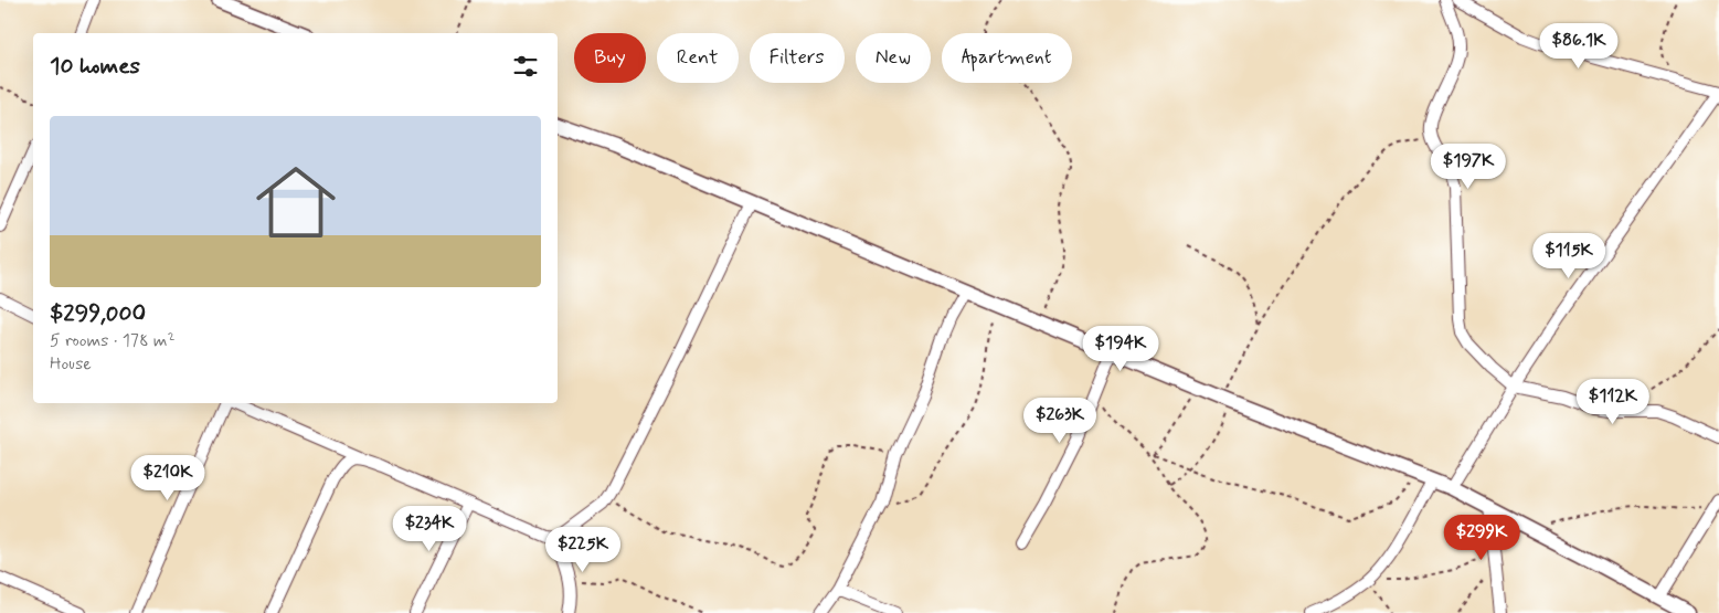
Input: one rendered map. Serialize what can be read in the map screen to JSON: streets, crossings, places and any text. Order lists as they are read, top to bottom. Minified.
{"page":{"price":["$86.1K","$197K","$115K","$194K","$112K","$263K","$210K","$234K","$299K","$225K"],"chip":["Buy","Rent","Filters","New","Apartment"],"heading":"10 homes","list":[{"name":"$299,000","note":"5 rooms · 178 m² · House"}]}}
